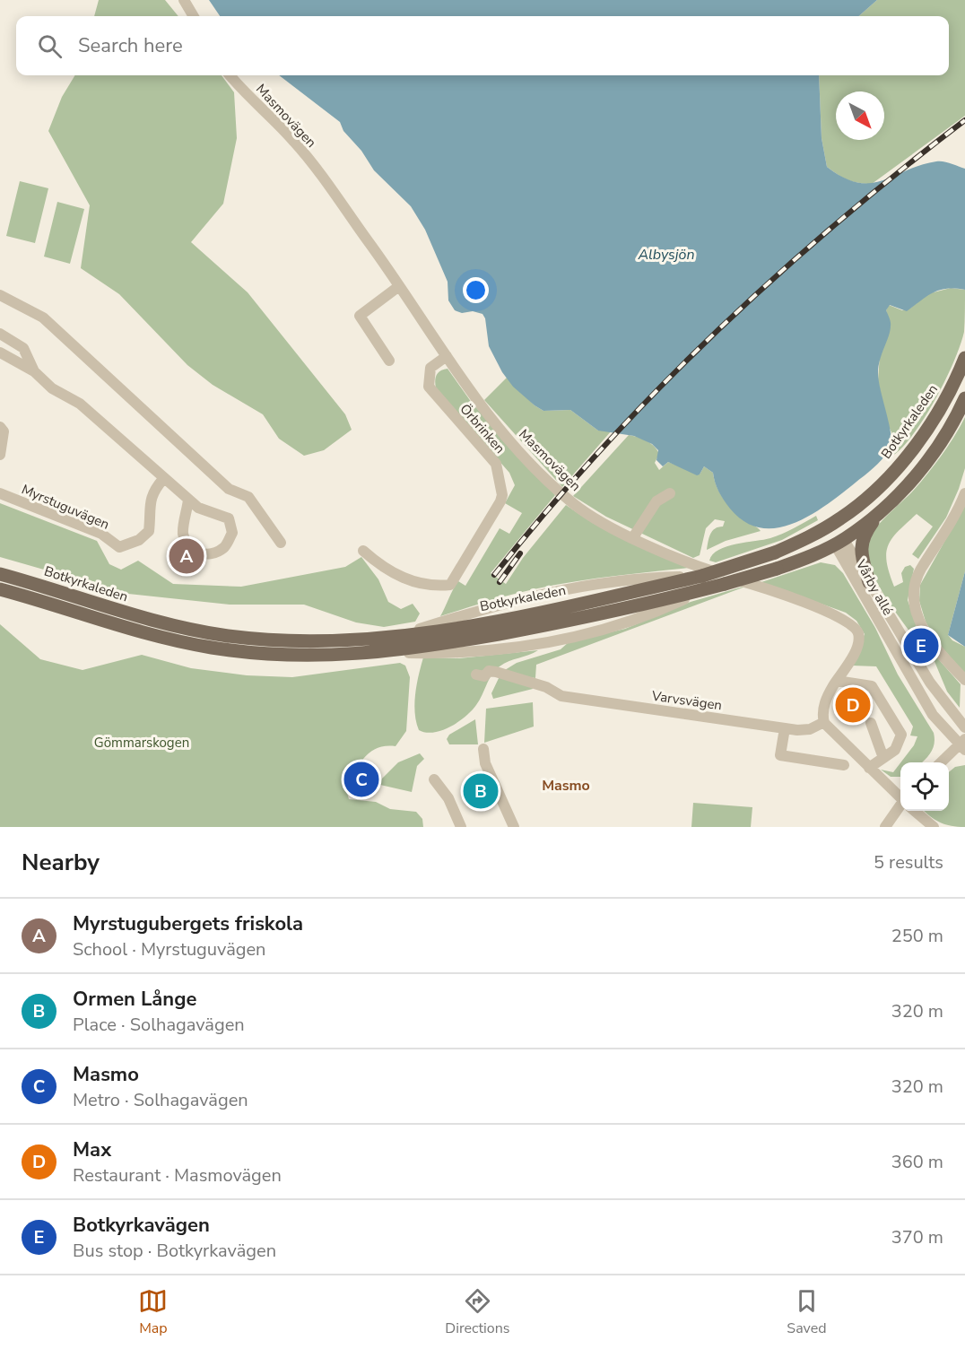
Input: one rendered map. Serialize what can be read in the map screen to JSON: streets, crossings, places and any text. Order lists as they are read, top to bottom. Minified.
{"streets":{"main road":["Botkyrkaleden"],"street":["Masmovägen","Örbrinken","Myrstuguvägen","Vårby allé","Varvsvägen"]},"crossings":[["Masmovägen","Örbrinken"],["Masmovägen","Varvsvägen"],["Botkyrkaleden","Vårby allé"]],"districts":["Masmo"],"water":["Albysjön"],"parks":["Gömmarskogen"],"north":"bottom right","page":{"search":"Search here","pins":["A","E","D","C","B"],"heading":["Nearby","5 results"],"list":[{"mark":"A","name":"Myrstugubergets friskola","note":"School · Myrstuguvägen","value":"250 m"},{"mark":"B","name":"Ormen Långe","note":"Place · Solhagavägen","value":"320 m"},{"mark":"C","name":"Masmo","note":"Metro · Solhagavägen","value":"320 m"},{"mark":"D","name":"Max","note":"Restaurant · Masmovägen","value":"360 m"},{"mark":"E","name":"Botkyrkavägen","note":"Bus stop · Botkyrkavägen","value":"370 m"}],"nav":["Map","Directions","Saved"]}}
